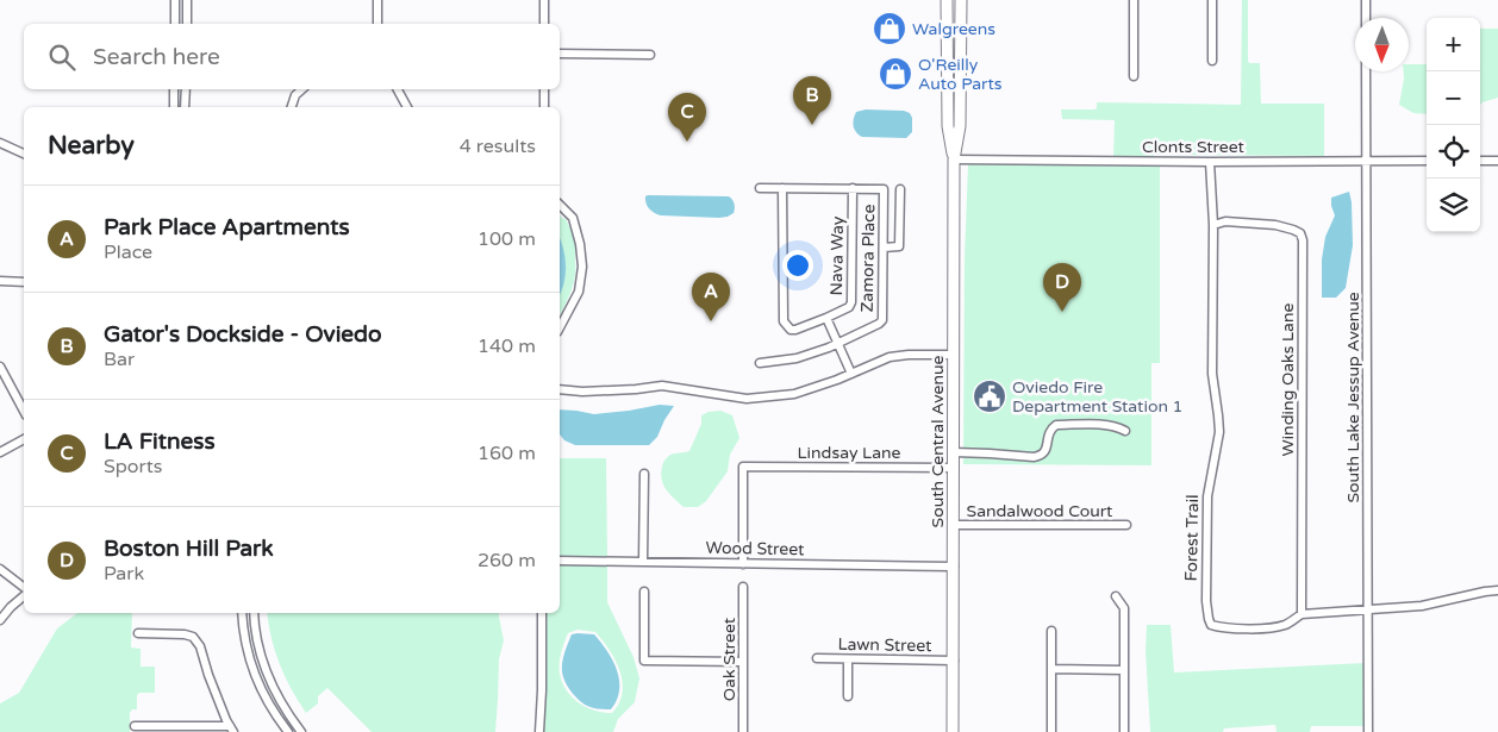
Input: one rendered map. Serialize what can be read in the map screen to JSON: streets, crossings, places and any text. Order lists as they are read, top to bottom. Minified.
{"streets":{"main road":["South Central Avenue"],"street":["Clonts Street","Nava Way","Zamora Place","Winding Oaks Lane","South Lake Jessup Avenue","Lindsay Lane","Sandalwood Court","Forest Trail","Wood Street","Lawn Street","Oak Street"]},"crossings":[["Clonts Street","South Lake Jessup Avenue"],["Clonts Street","South Central Avenue"],["Clonts Street","Forest Trail"],["Nava Way","Zamora Place"],["Winding Oaks Lane","Forest Trail"],["South Lake Jessup Avenue","Forest Trail"],["South Central Avenue","Lindsay Lane"],["South Central Avenue","Sandalwood Court"],["South Central Avenue","Wood Street"],["South Central Avenue","Lawn Street"],["Lindsay Lane","Wood Street"]],"places":{"shop":["Walgreens","O'Reilly Auto Parts"],"public building":["Oviedo Fire Department Station 1"]},"north":"bottom","page":{"map_buttons":["+","−"],"search":"Search here","pins":["B","C","D","A"],"heading":["Nearby","4 results"],"list":[{"mark":"A","name":"Park Place Apartments","note":"Place","value":"100 m"},{"mark":"B","name":"Gator's Dockside - Oviedo","note":"Bar","value":"140 m"},{"mark":"C","name":"LA Fitness","note":"Sports","value":"160 m"},{"mark":"D","name":"Boston Hill Park","note":"Park","value":"260 m"}]}}
